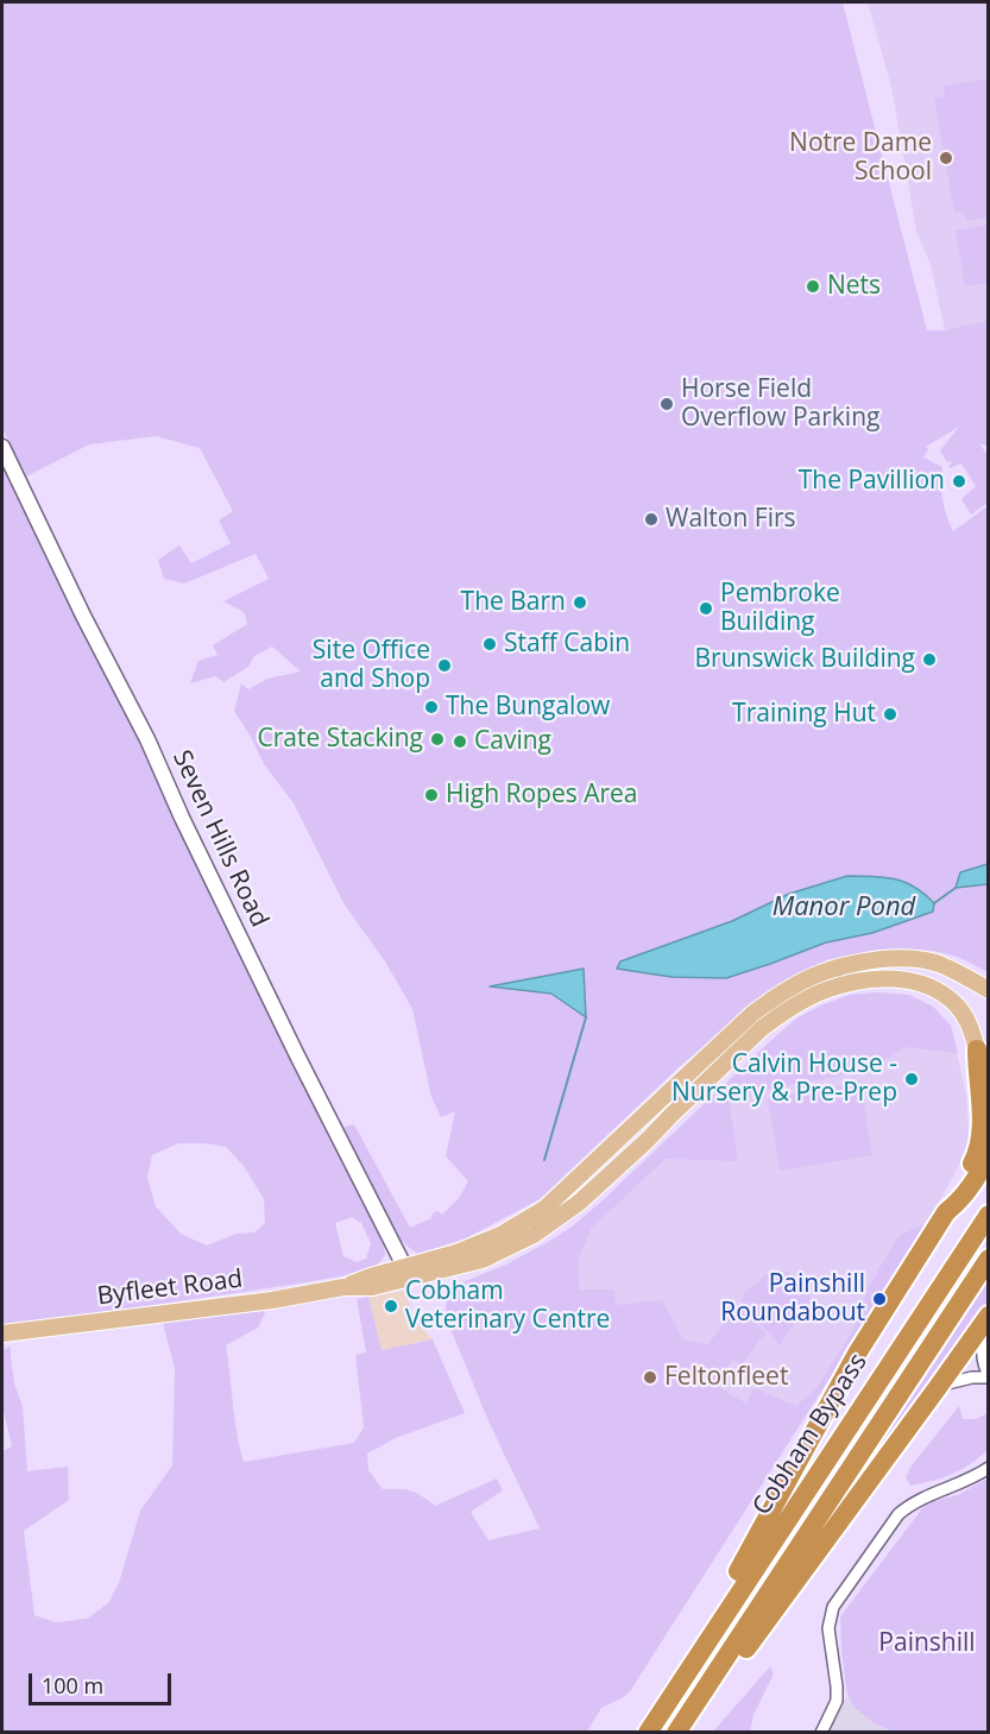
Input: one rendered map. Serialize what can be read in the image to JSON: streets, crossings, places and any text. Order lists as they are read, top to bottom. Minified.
{"streets":{"highway":["Cobham Bypass"],"main road":["Seven Hills Road","Byfleet Road"]},"crossings":[["Seven Hills Road","Byfleet Road"]],"water":["Manor Pond"],"parks":["Painshill"],"places":["Notre Dame School","Nets","Horse Field Overflow Parking","The Pavillion","Walton Firs","The Barn","Pembroke Building","Staff Cabin","Brunswick Building","Site Office and Shop","The Bungalow","Training Hut","Crate Stacking","Caving","High Ropes Area","Calvin House - Nursery & Pre-Prep","Painshill Roundabout","Cobham Veterinary Centre","Feltonfleet"],"scale_bar":"100 m"}
